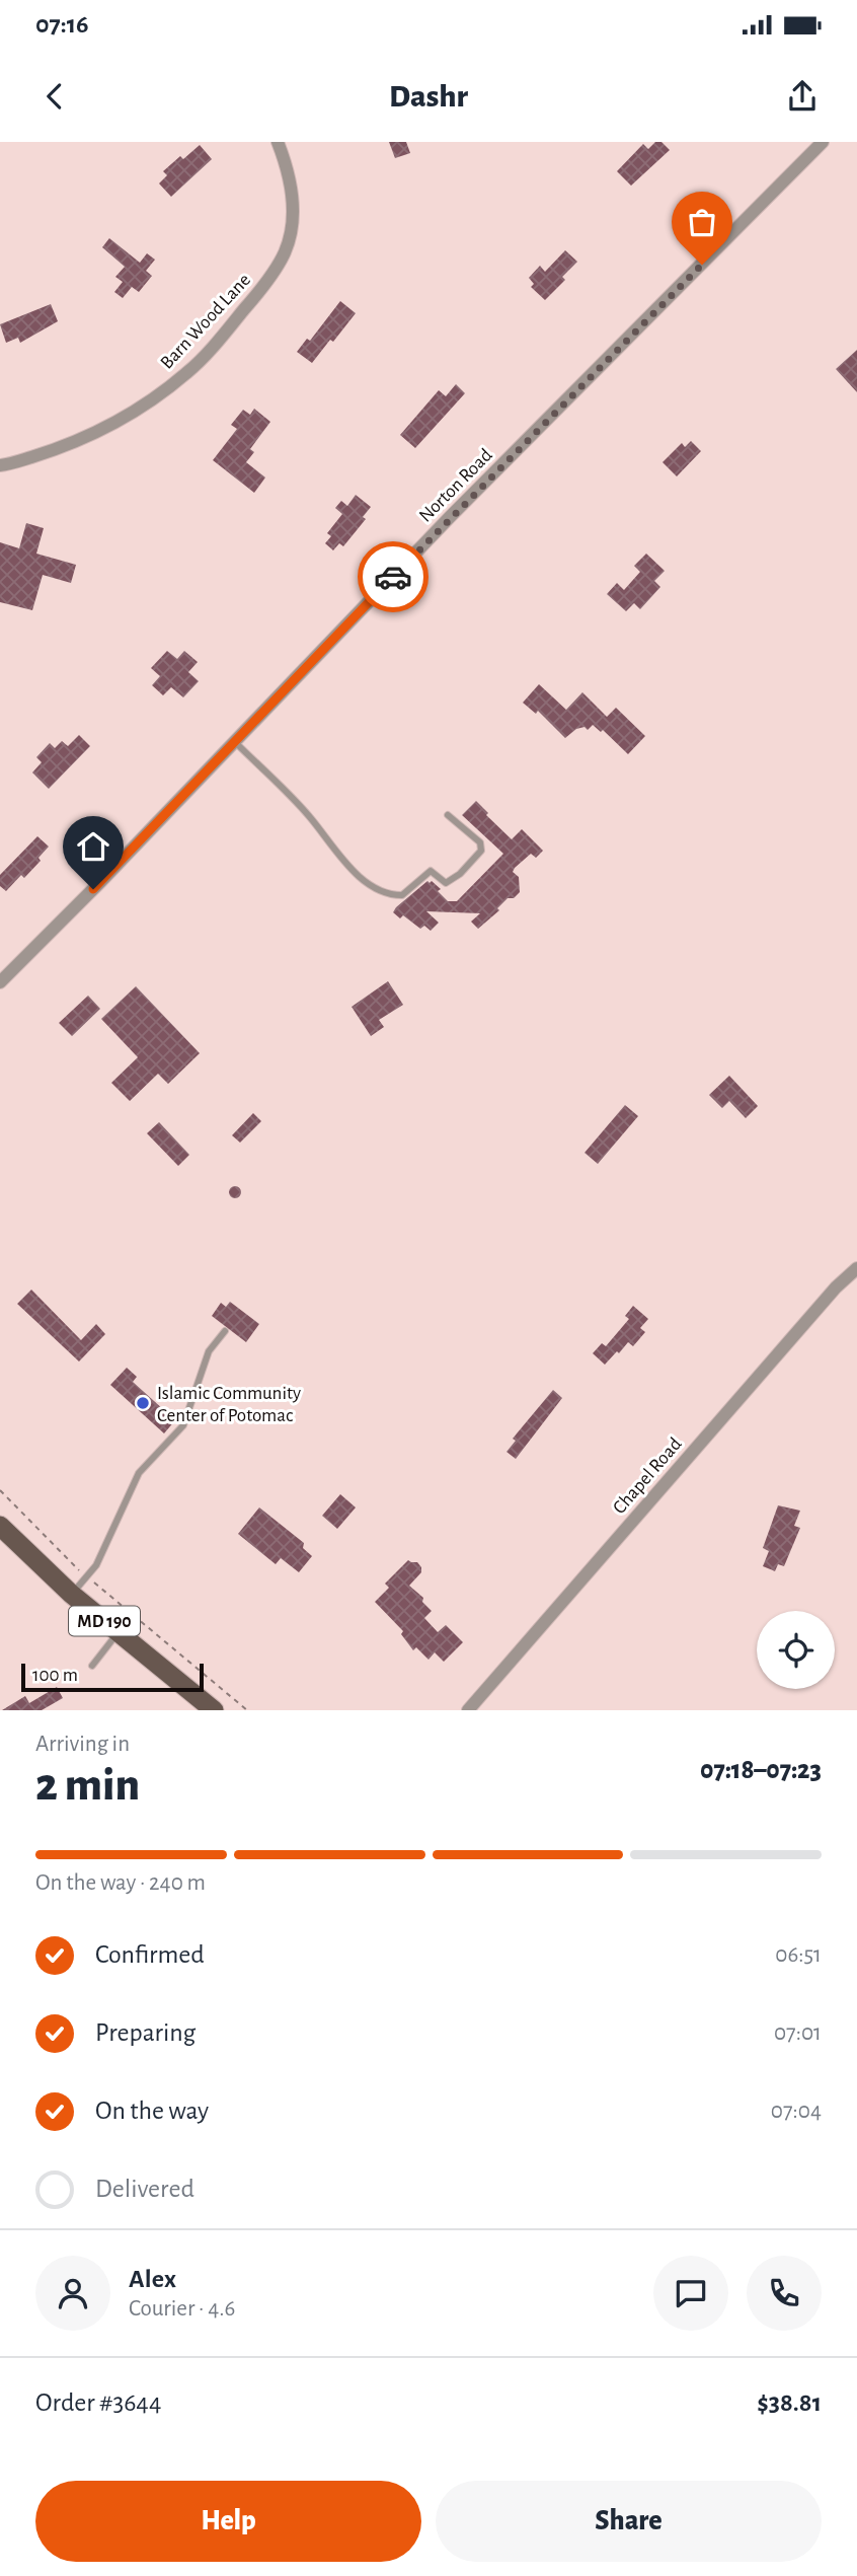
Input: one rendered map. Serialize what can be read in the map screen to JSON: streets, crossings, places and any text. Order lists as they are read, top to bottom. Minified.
{"streets":{"main road":["MD 190"],"street":["Barn Wood Lane","Norton Road","Chapel Road"]},"places":["Islamic Community Center of Potomac"],"scale_bar":"100 m","page":{"status":"07:16","header":"Dashr","scale":"100 m","heading":["2 min","Arriving in","07:18–07:23"],"panel":["Alex","Courier · 4.6","Order #3644","$38.81"],"bar":"On the way · 240 m","list":[["Confirmed","06:51"],["Preparing","07:01"],["On the way","07:04"],"Delivered"],"buttons":["Help","Share"]}}
